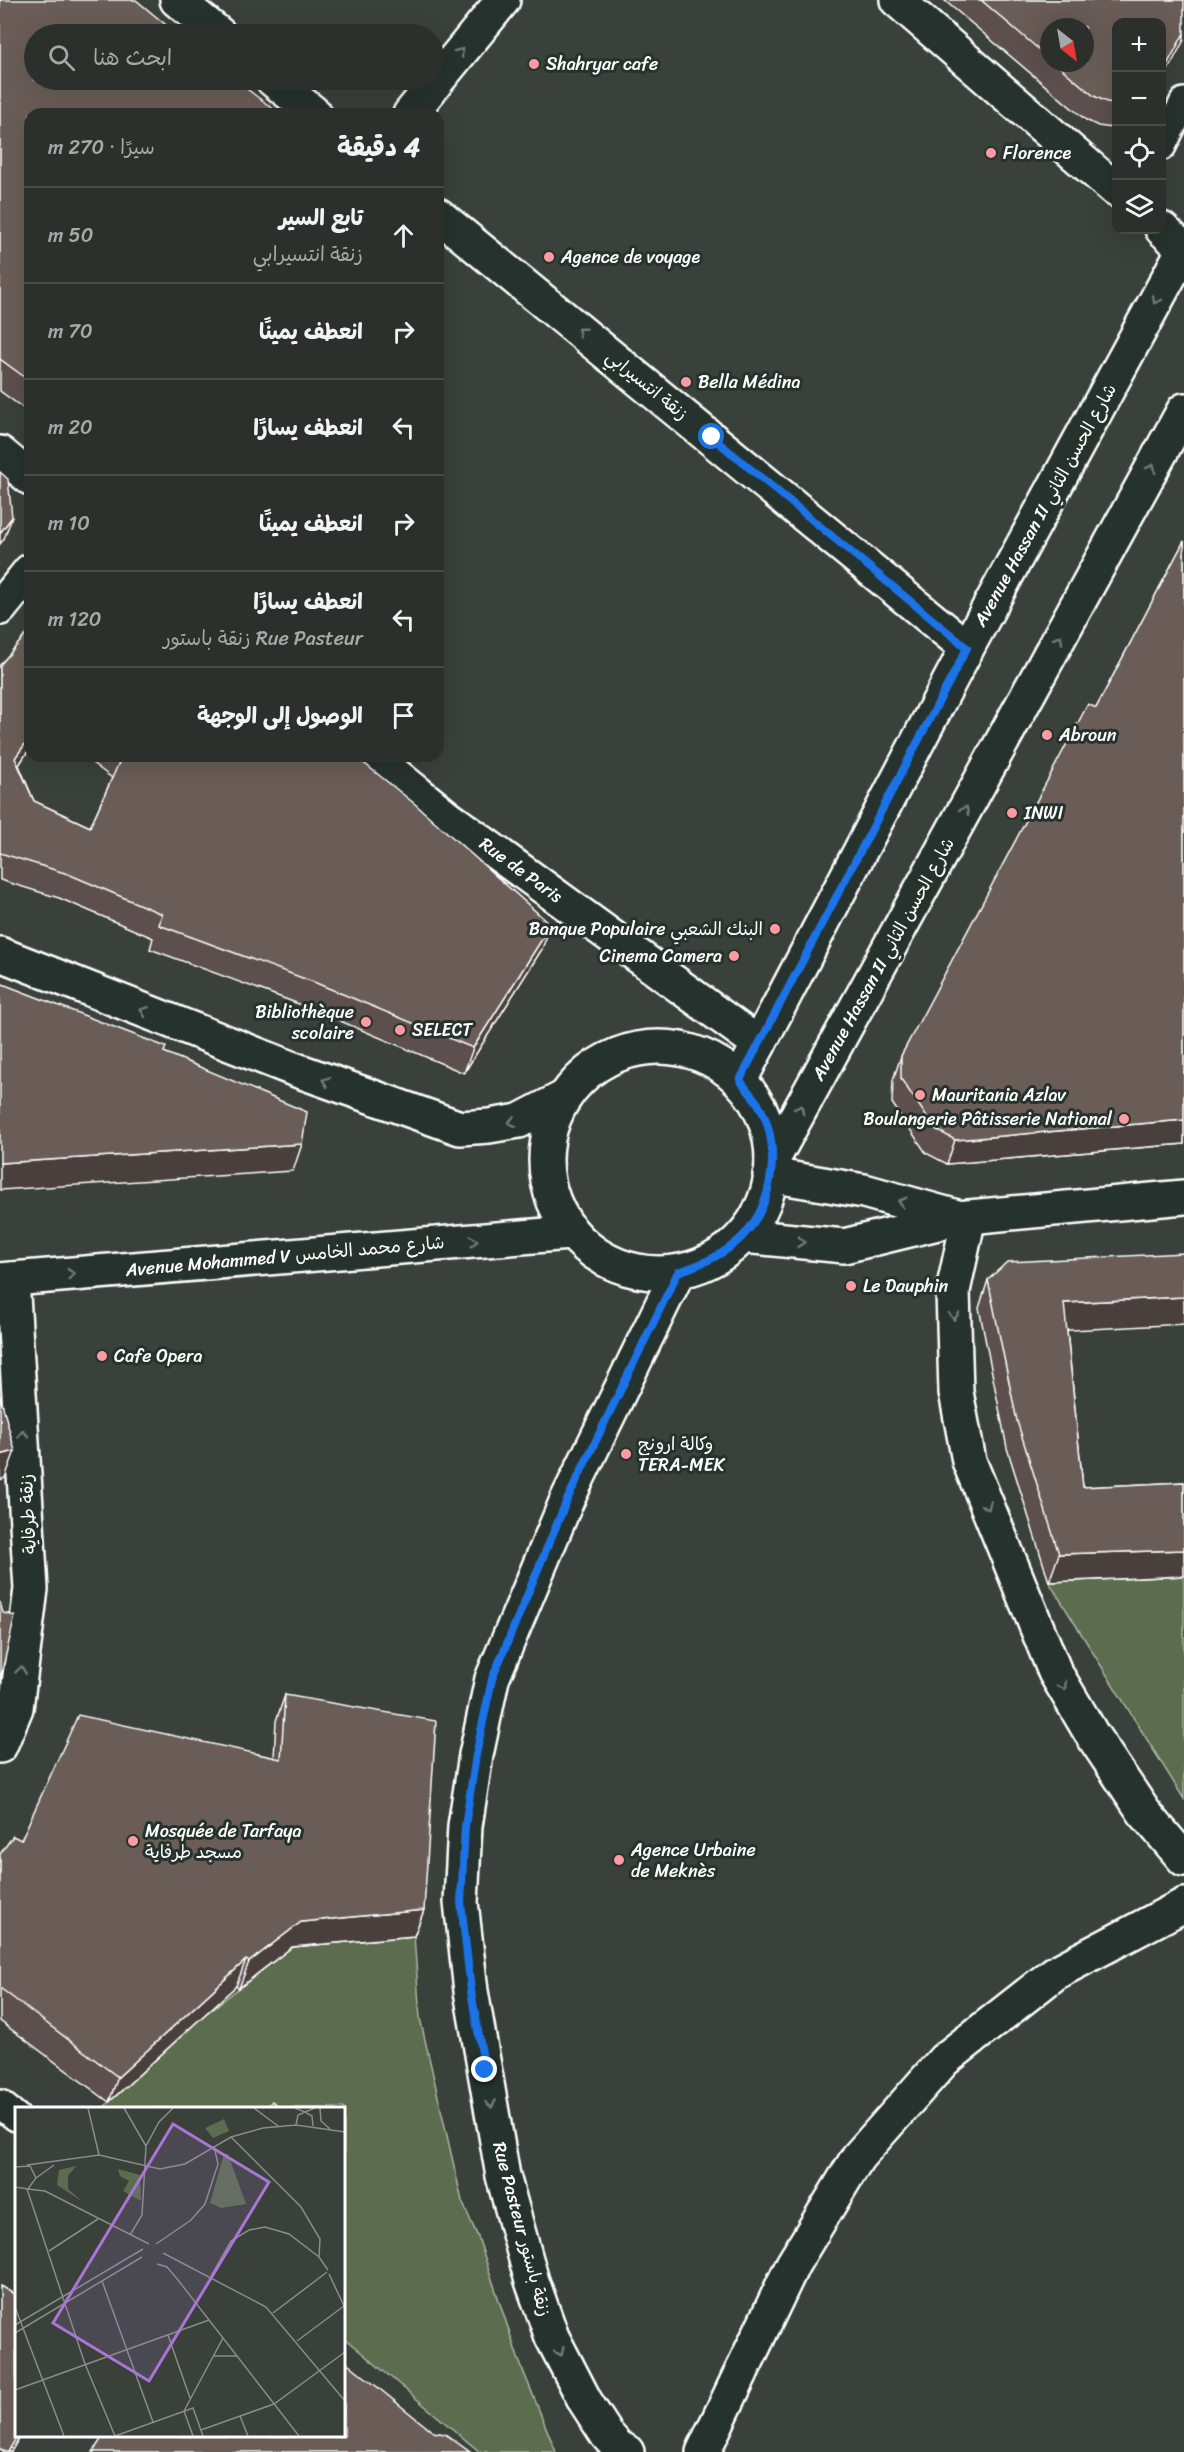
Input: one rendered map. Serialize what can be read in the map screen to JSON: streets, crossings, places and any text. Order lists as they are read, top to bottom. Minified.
{"streets":{"street":["زنقة انتسيرابي","Avenue Hassan II شارع الحسن الثاني","Rue de Paris","Avenue Mohammed V شارع محمد الخامس","زنقة طرفاية","Rue Pasteur زنقة باستور"]},"crossings":[["زنقة انتسيرابي","Avenue Hassan II شارع الحسن الثاني"],["Avenue Hassan II شارع الحسن الثاني","Rue de Paris"],["Avenue Mohammed V شارع محمد الخامس","زنقة طرفاية"]],"one_way":["زنقة انتسيرابي","زنقة طرفاية","Rue Pasteur زنقة باستور"],"places":["Shahryar cafe","Florence","Agence de voyage","Bella Médina","Abroun","INWI","Banque Populaire البنك الشعبي","Cinema Camera","Bibliothèque scolaire","SELECT","Mauritania Azlav","Boulangerie Pâtisserie National","Le Dauphin","Cafe Opera","وكالة ارونج TERA-MEK","Mosquée de Tarfaya مسجد طرفاية","Agence Urbaine de Meknès"],"north":"bottom right","page":{"map_buttons":["+","−"],"search":"ابحث هنا","heading":["4 دقيقة","سيرًا · 270 m"],"list":[["تابع السير","زنقة انتسيرابي","50 m"],["انعطف يمينًا","70 m"],["انعطف يسارًا","20 m"],["انعطف يمينًا","10 m"],["انعطف يسارًا","Rue Pasteur زنقة باستور","120 m"],"الوصول إلى الوجهة"]}}
